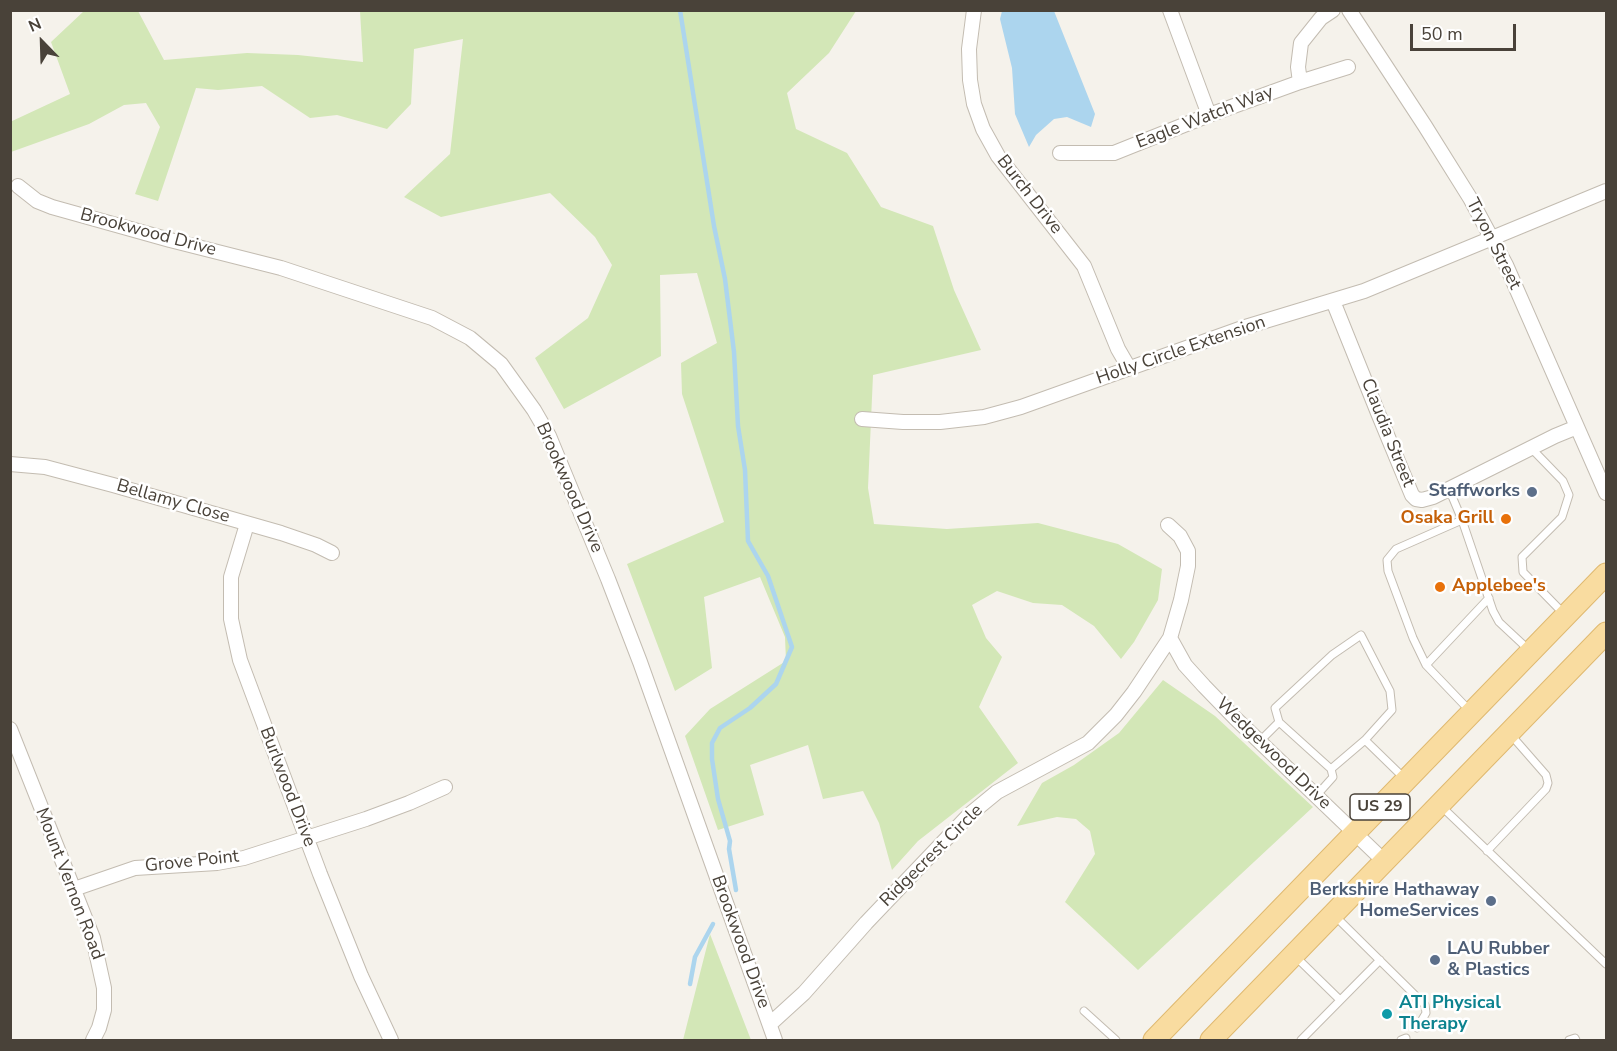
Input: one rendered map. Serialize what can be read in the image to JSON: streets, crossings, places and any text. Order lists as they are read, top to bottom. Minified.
{"streets":{"main road":["US 29"],"street":["Eagle Watch Way","Burch Drive","Brookwood Drive","Tryon Street","Holly Circle Extension","Claudia Street","Bellamy Close","Wedgewood Drive","Burlwood Drive","Ridgecrest Circle","Grove Point","Mount Vernon Road"]},"crossings":[["Burch Drive","Holly Circle Extension"],["Brookwood Drive","Ridgecrest Circle"],["Tryon Street","Holly Circle Extension"],["Tryon Street","Claudia Street"],["Holly Circle Extension","Claudia Street"],["Bellamy Close","Burlwood Drive"],["Wedgewood Drive","US 29"],["Wedgewood Drive","Ridgecrest Circle"],["Burlwood Drive","Grove Point"],["Grove Point","Mount Vernon Road"]],"places":["Staffworks","Osaka Grill","Applebee's","Berkshire Hathaway HomeServices","LAU Rubber & Plastics","ATI Physical Therapy"],"scale_bar":"50 m","north":"top left"}
